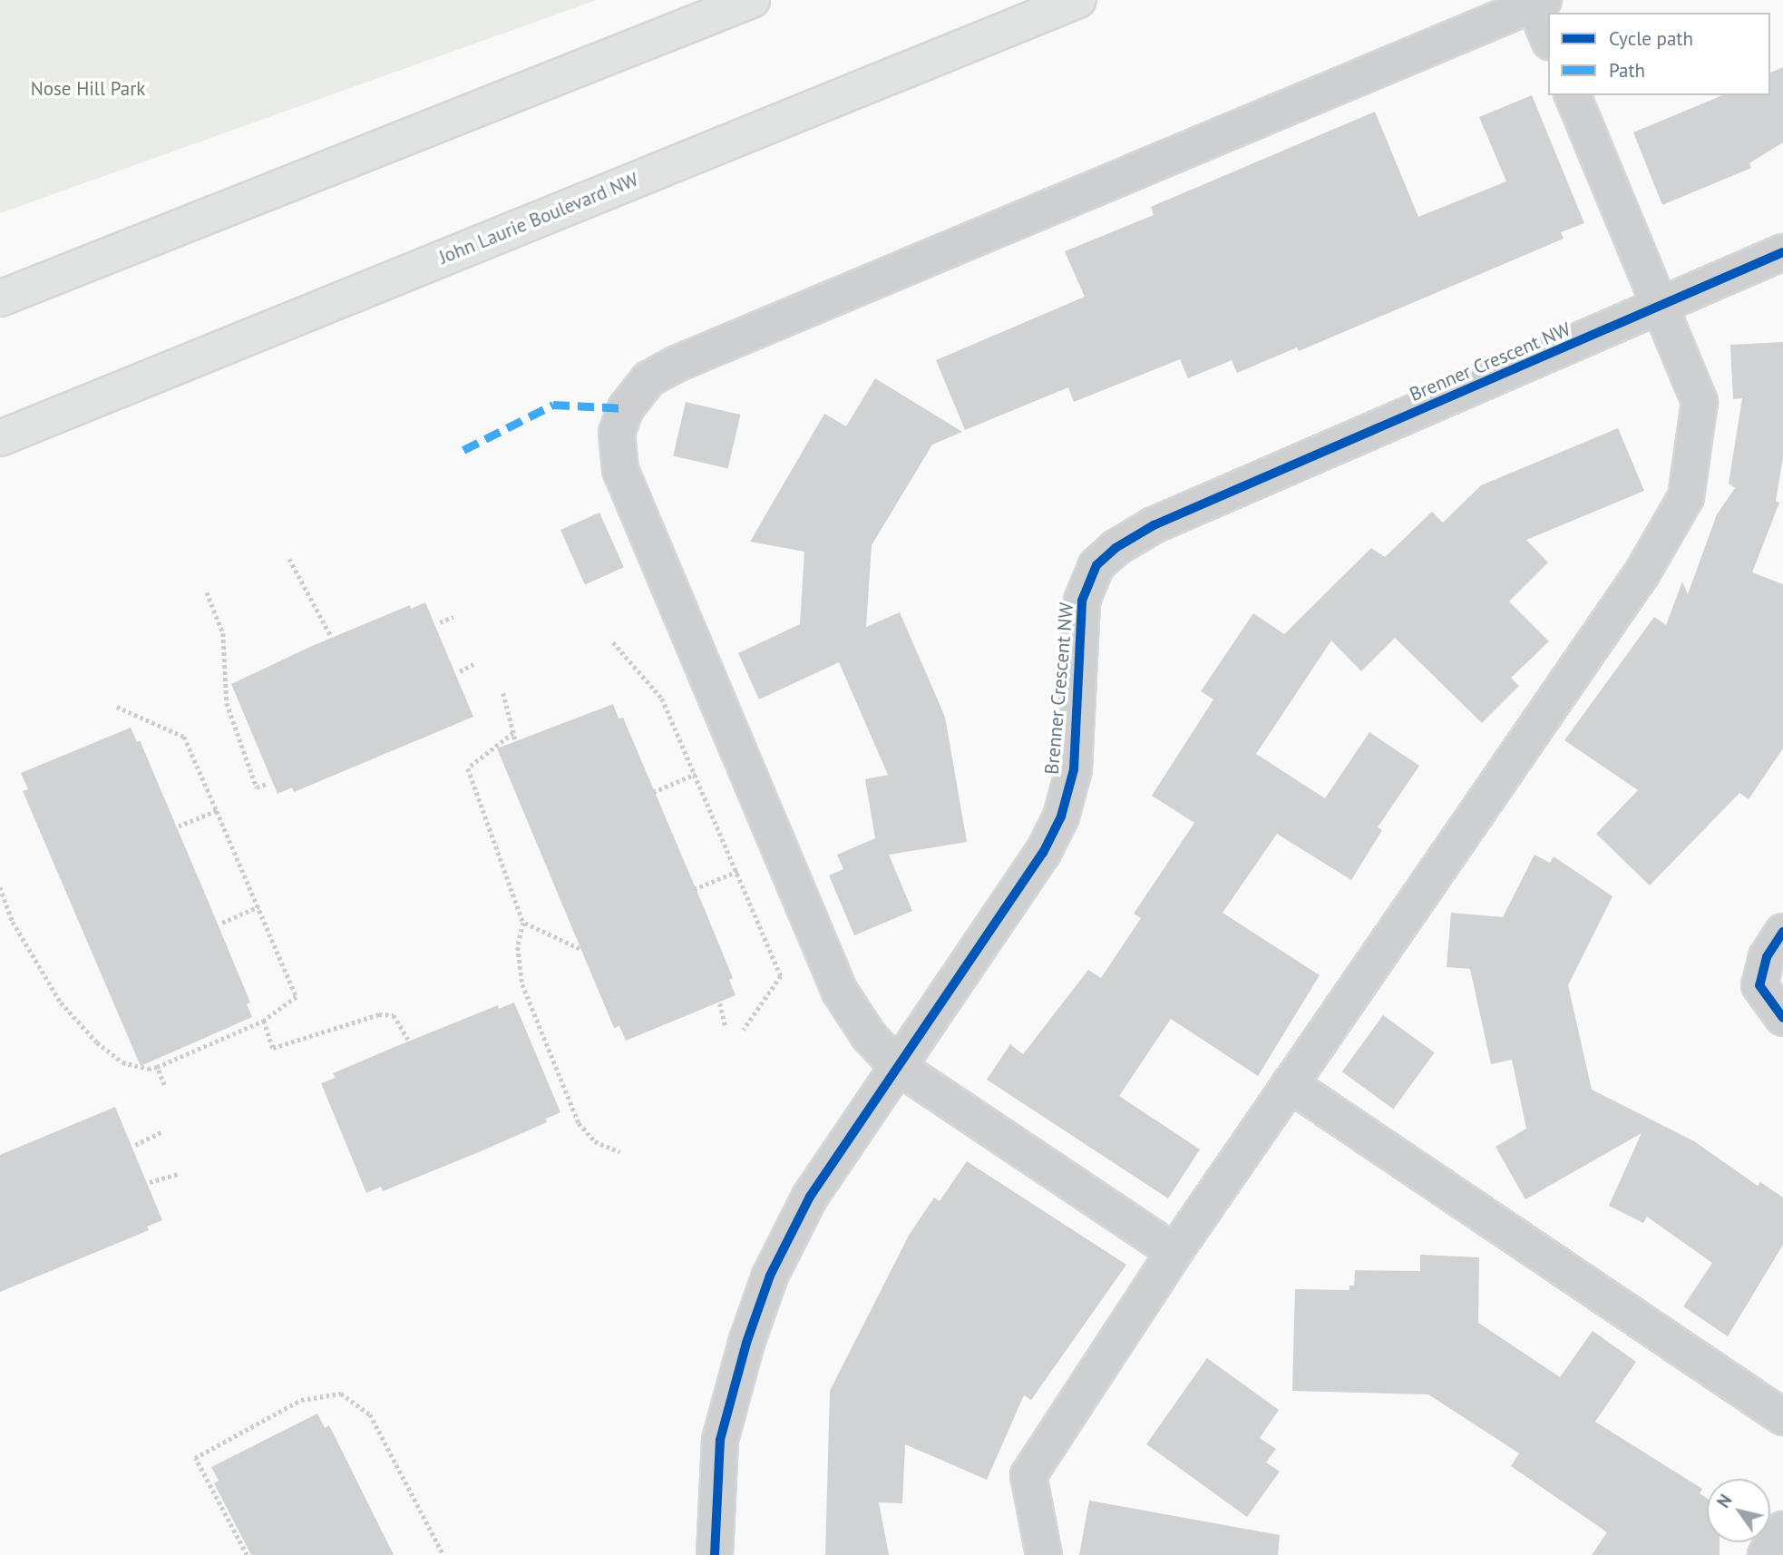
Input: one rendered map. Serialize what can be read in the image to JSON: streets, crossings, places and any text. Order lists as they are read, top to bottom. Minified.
{"streets":{"main road":["John Laurie Boulevard NW"],"street":["Brenner Crescent NW"]},"parks":["Nose Hill Park"],"legend":["Cycle path","Path"],"north":"top left"}
